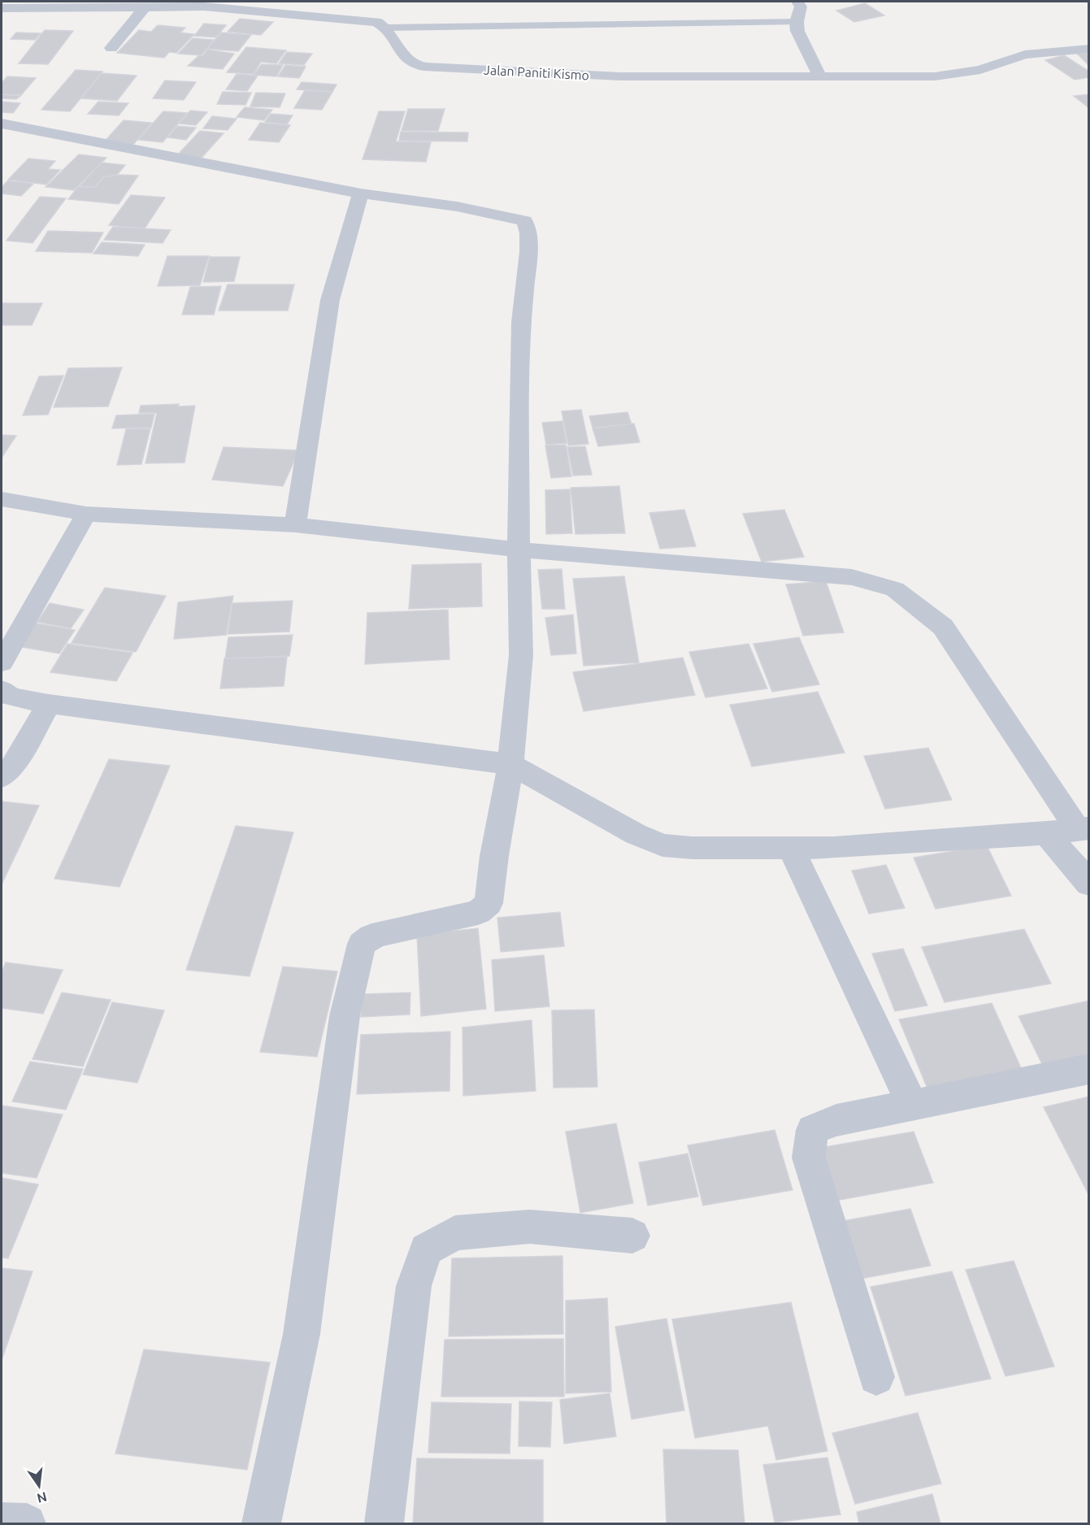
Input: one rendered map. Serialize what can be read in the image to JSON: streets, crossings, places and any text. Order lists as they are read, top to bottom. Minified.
{"streets":{"street":["Jalan Paniti Kismo"]},"north":"bottom"}
